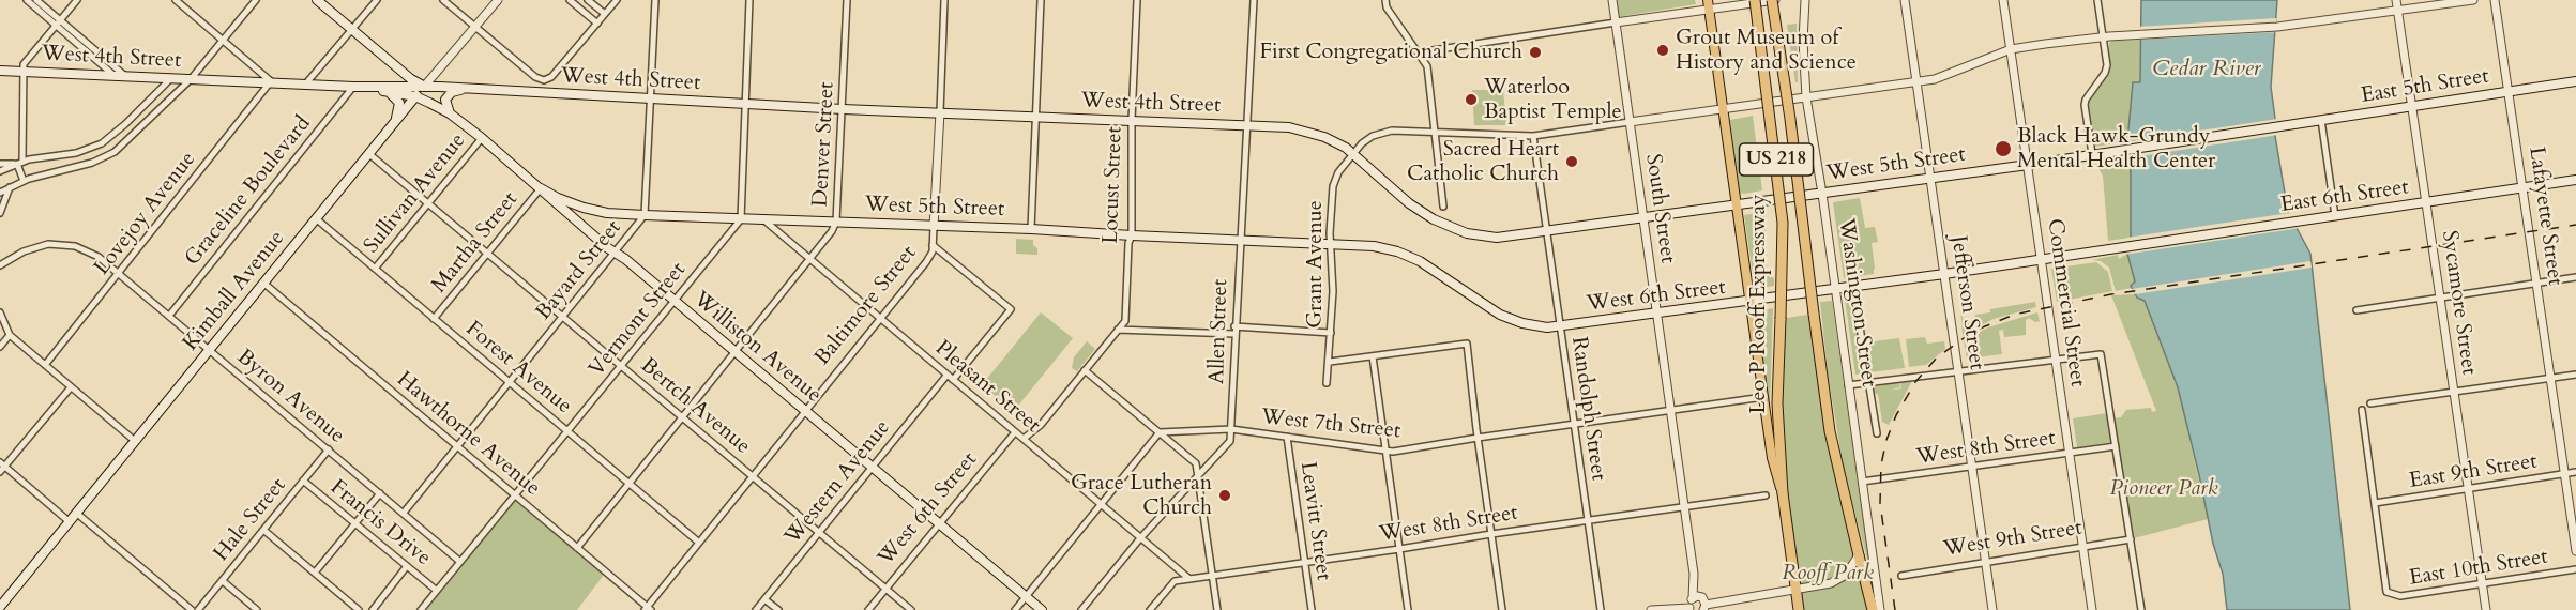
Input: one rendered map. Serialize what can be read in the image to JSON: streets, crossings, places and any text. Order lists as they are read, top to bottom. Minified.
{"streets":{"highway":["US 218","Leo P Rooff Expressway"],"main road":["West 4th Street","East 5th Street","West 5th Street","East 6th Street","Kimball Avenue","West 6th Street","Williston Avenue"],"street":["Denver Street","Locust Street","Graceline Boulevard","Sullivan Avenue","South Street","Lovejoy Avenue","Lafayette Street","Martha Street","Grant Avenue","Bayard Street","Washington Street","Jefferson Street","Commercial Street","Sycamore Street","Baltimore Street","Vermont Street","Allen Street","Forest Avenue","Pleasant Street","Byron Avenue","Bertch Avenue","Randolph Street","West 7th Street","Hawthorne Avenue","West 8th Street","East 9th Street","Western Avenue","Hale Street","Leavitt Street","Francis Drive","West 9th Street","East 10th Street"]},"crossings":[["West 4th Street","Denver Street"],["West 4th Street","West 5th Street"],["West 4th Street","Locust Street"],["West 4th Street","Graceline Boulevard"],["West 4th Street","Lovejoy Avenue"],["West 4th Street","Grant Avenue"],["West 4th Street","Bayard Street"],["West 4th Street","Kimball Avenue"],["West 4th Street","Baltimore Street"],["West 4th Street","Allen Street"],["West 4th Street","Williston Avenue"],["East 5th Street","West 5th Street"],["East 5th Street","Lafayette Street"],["East 5th Street","Sycamore Street"],["Denver Street","West 5th Street"],["Denver Street","Williston Avenue"],["Denver Street","Forest Avenue"],["Denver Street","Pleasant Street"],["Denver Street","Bertch Avenue"],["Denver Street","Hawthorne Avenue"],["US 218","Leo P Rooff Expressway"],["West 5th Street","Locust Street"],["West 5th Street","South Street"],["West 5th Street","Martha Street"],["West 5th Street","Grant Avenue"],["West 5th Street","Bayard Street"],["West 5th Street","West 6th Street"],["West 5th Street","Washington Street"],["West 5th Street","Jefferson Street"],["West 5th Street","Commercial Street"],["West 5th Street","Baltimore Street"],["West 5th Street","Vermont Street"],["West 5th Street","Allen Street"],["West 5th Street","Williston Avenue"],["West 5th Street","Pleasant Street"],["West 5th Street","Randolph Street"],["Graceline Boulevard","Williston Avenue"],["Graceline Boulevard","Byron Avenue"],["Sullivan Avenue","Williston Avenue"],["Sullivan Avenue","Forest Avenue"],["Sullivan Avenue","Bertch Avenue"],["East 6th Street","Lafayette Street"],["East 6th Street","West 6th Street"],["East 6th Street","Sycamore Street"],["South Street","West 6th Street"],["South Street","West 7th Street"],["South Street","West 8th Street"],["Lovejoy Avenue","Byron Avenue"],["Lafayette Street","East 9th Street"],["Martha Street","Williston Avenue"],["Martha Street","Forest Avenue"],["Martha Street","Bertch Avenue"],["Grant Avenue","West 6th Street"],["Bayard Street","Williston Avenue"],["Bayard Street","Forest Avenue"],["Bayard Street","Byron Avenue"],["Bayard Street","Bertch Avenue"],["Bayard Street","Hawthorne Avenue"],["Kimball Avenue","Williston Avenue"],["Kimball Avenue","Forest Avenue"],["Kimball Avenue","Byron Avenue"],["Kimball Avenue","Bertch Avenue"],["Kimball Avenue","Hawthorne Avenue"],["West 6th Street","Washington Street"],["West 6th Street","Jefferson Street"],["West 6th Street","Commercial Street"],["West 6th Street","Williston Avenue"],["West 6th Street","Pleasant Street"],["West 6th Street","Bertch Avenue"],["West 6th Street","Randolph Street"],["Washington Street","West 8th Street"],["Jefferson Street","West 8th Street"],["Jefferson Street","West 9th Street"],["Commercial Street","West 8th Street"],["Commercial Street","West 9th Street"],["Sycamore Street","East 9th Street"],["Sycamore Street","East 10th Street"],["Baltimore Street","Williston Avenue"],["Baltimore Street","Forest Avenue"],["Baltimore Street","Pleasant Street"],["Baltimore Street","Bertch Avenue"],["Baltimore Street","Hawthorne Avenue"],["Vermont Street","Williston Avenue"],["Vermont Street","Forest Avenue"],["Vermont Street","Byron Avenue"],["Vermont Street","Bertch Avenue"],["Vermont Street","Hawthorne Avenue"],["Vermont Street","Francis Drive"],["Allen Street","Pleasant Street"],["Allen Street","West 7th Street"],["Williston Avenue","Western Avenue"],["Pleasant Street","West 8th Street"],["Pleasant Street","Western Avenue"],["Byron Avenue","Hale Street"],["Bertch Avenue","Western Avenue"],["Randolph Street","West 7th Street"],["Randolph Street","West 8th Street"],["West 7th Street","Leavitt Street"],["West 8th Street","Leavitt Street"],["East 9th Street","East 10th Street"],["Hale Street","Francis Drive"]],"water":["Cedar River"],"parks":["Pioneer Park","Rooff Park"],"places":["Grout Museum of History and Science","First Congregational Church","Waterloo Baptist Temple","Black Hawk-Grundy Mental Health Center","Sacred Heart Catholic Church","Grace Lutheran Church"]}
